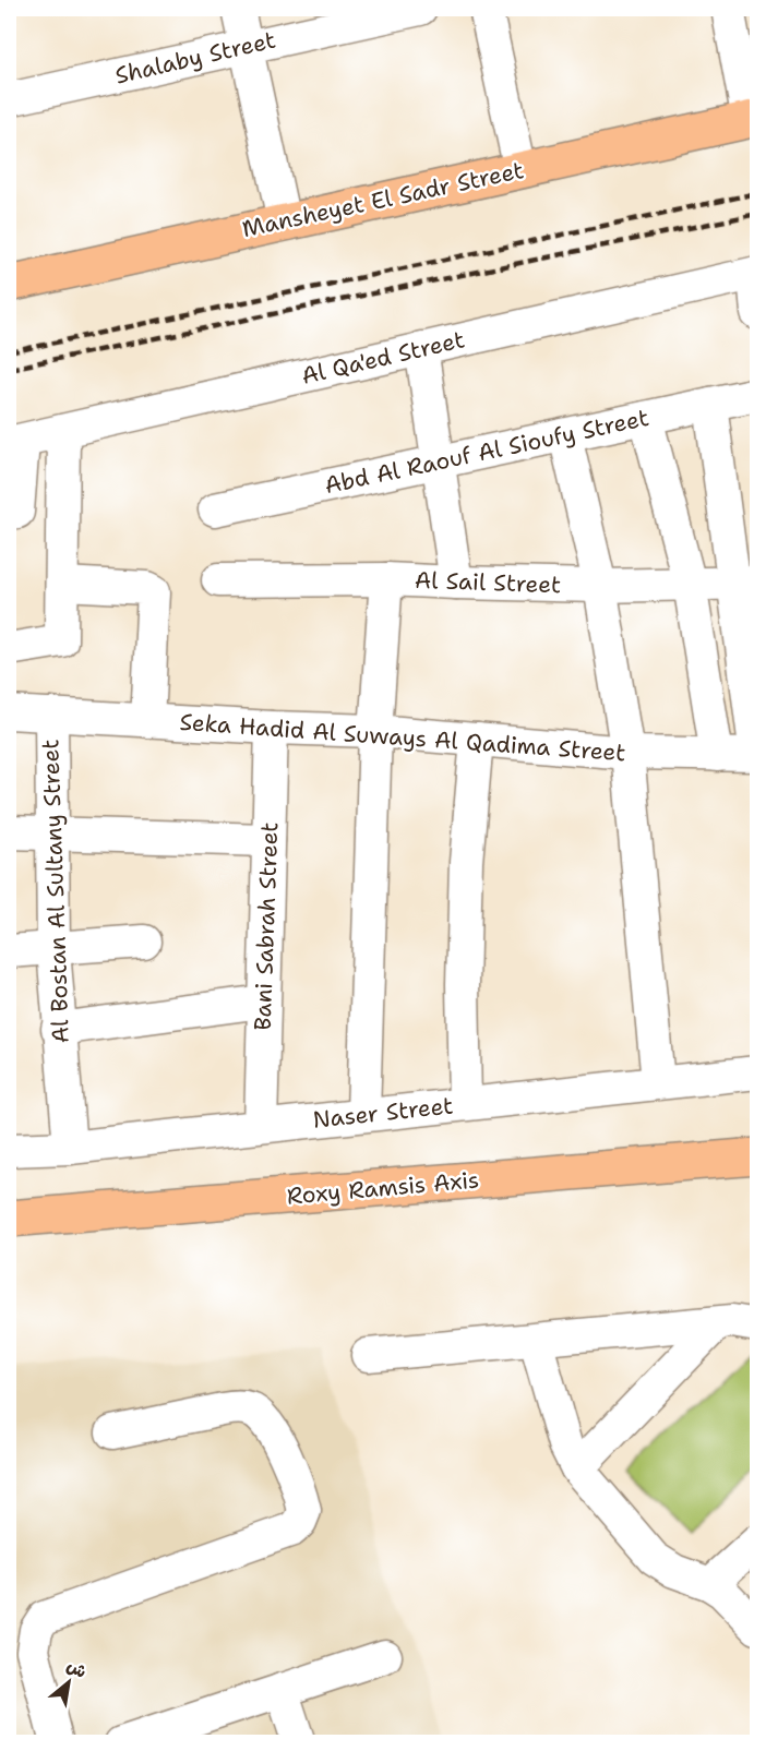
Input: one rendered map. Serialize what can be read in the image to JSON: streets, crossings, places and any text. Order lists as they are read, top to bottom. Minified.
{"streets":{"main road":["Mansheyet El Sadr Street","Roxy Ramsis Axis"],"street":["Shalaby Street","Al Qa'ed Street","Abd Al Raouf Al Sioufy Street","Al Sail Street","Seka Hadid Al Suways Al Qadima Street","Al Bostan Al Sultany Street","Bani Sabrah Street","Naser Street"]},"crossings":[["Seka Hadid Al Suways Al Qadima Street","Al Bostan Al Sultany Street"],["Seka Hadid Al Suways Al Qadima Street","Bani Sabrah Street"],["Al Bostan Al Sultany Street","Naser Street"],["Bani Sabrah Street","Naser Street"]],"north":"top right"}
